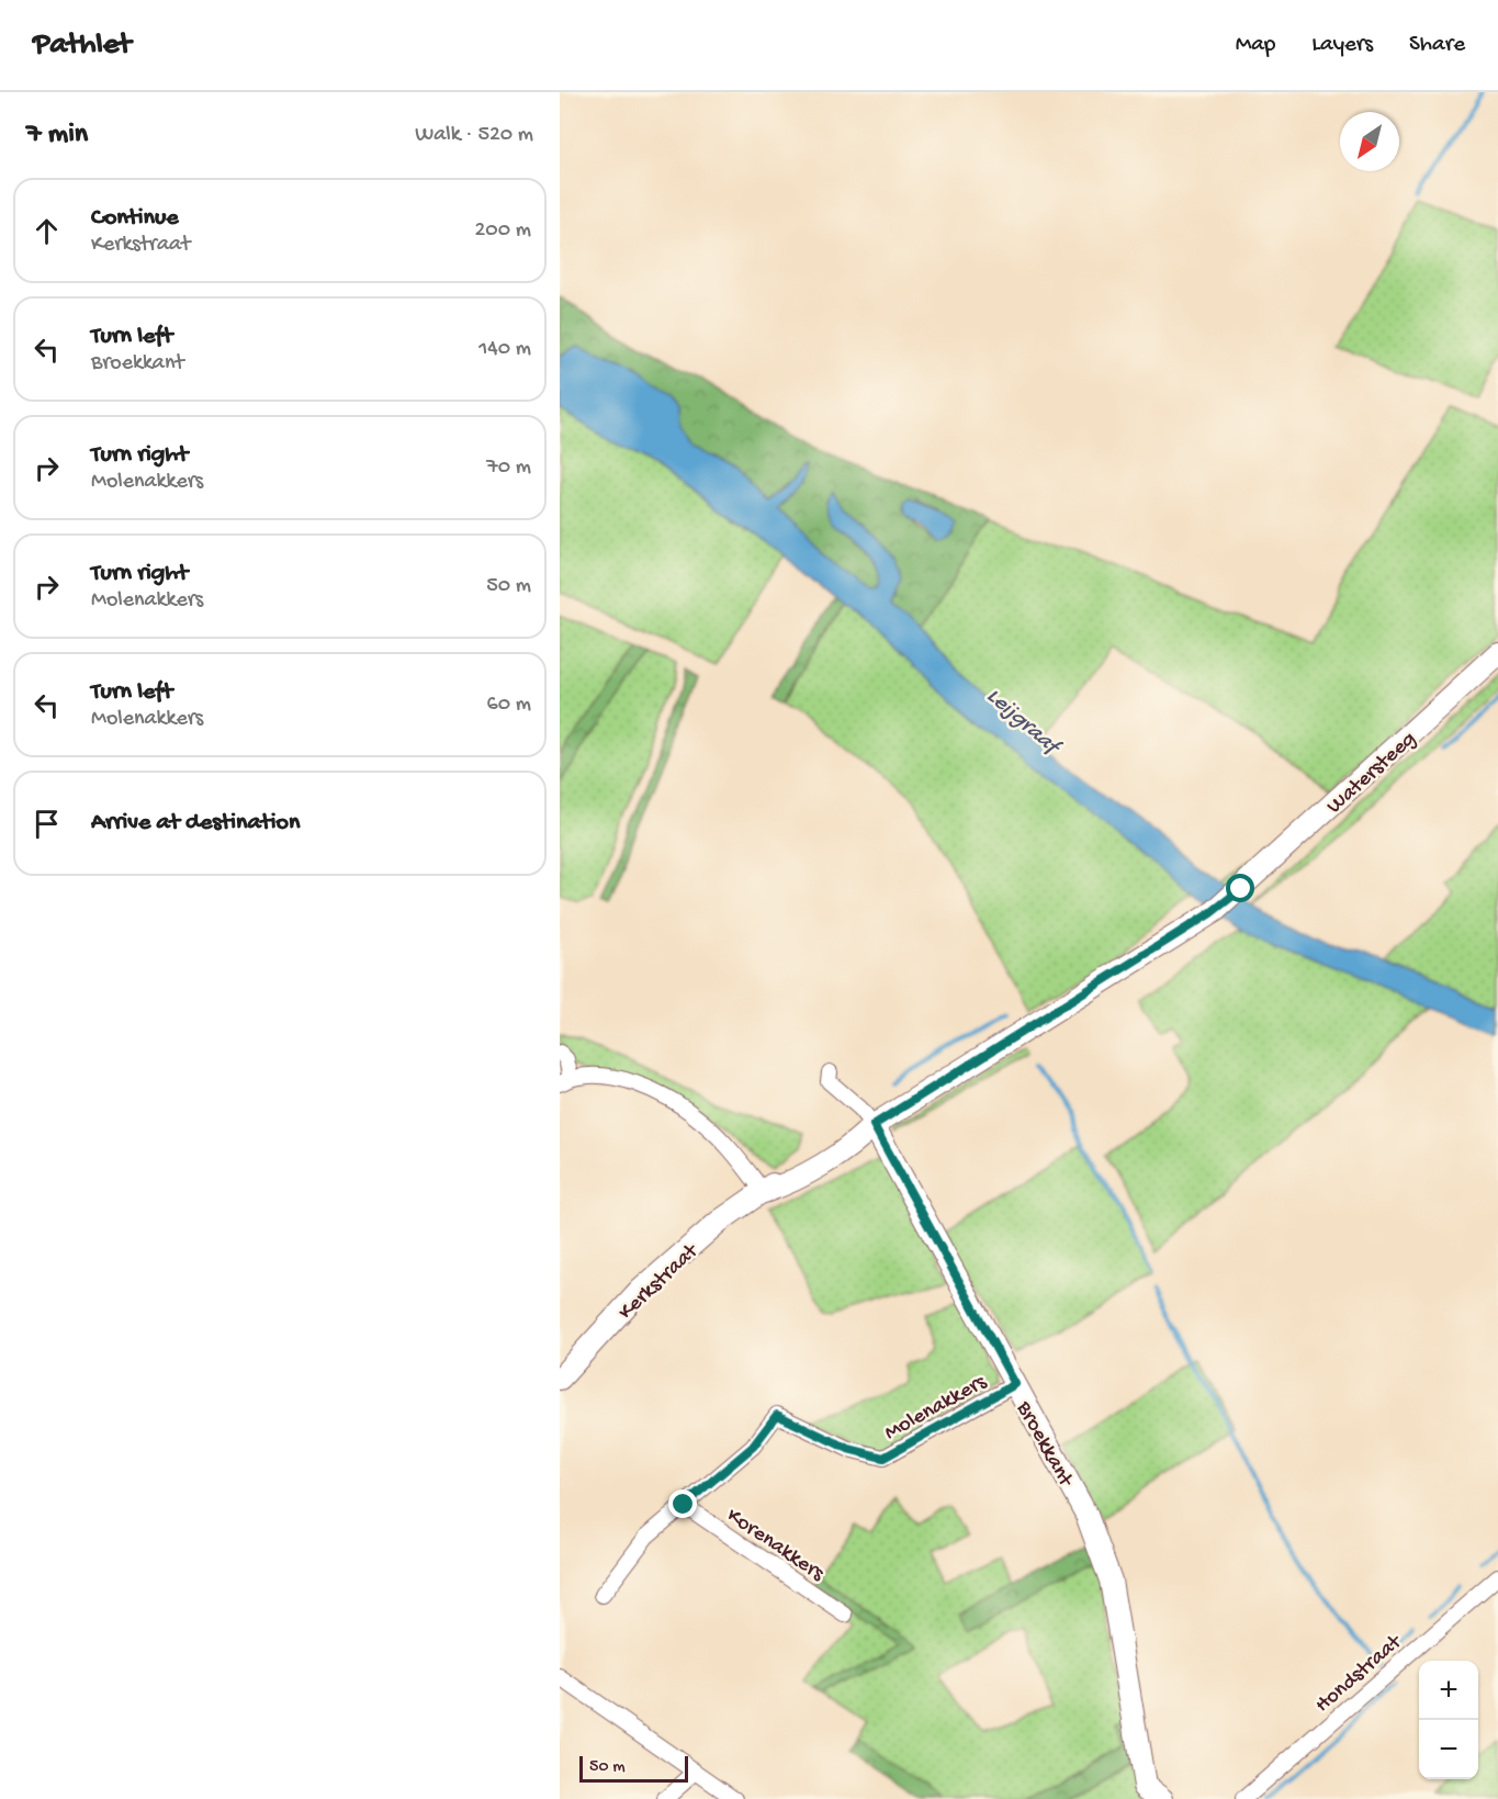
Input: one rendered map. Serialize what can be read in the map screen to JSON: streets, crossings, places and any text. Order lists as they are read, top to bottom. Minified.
{"streets":{"street":["Watersteeg","Kerkstraat","Molenakkers","Broekkant","Korenakkers","Hondstraat"]},"crossings":[["Watersteeg","Kerkstraat"],["Kerkstraat","Broekkant"],["Molenakkers","Broekkant"],["Molenakkers","Korenakkers"]],"water":["Leijgraaf"],"scale_bar":"50 m","north":"bottom left","page":{"header":"Pathlet","nav":["Map","Layers","Share"],"heading":["7 min","Walk · 520 m"],"list":[["Continue","Kerkstraat","200 m"],["Turn left","Broekkant","140 m"],["Turn right","Molenakkers","70 m"],["Turn right","Molenakkers","50 m"],["Turn left","Molenakkers","60 m"],"Arrive at destination"],"map_buttons":["+","−"],"scale":"50 m"}}
